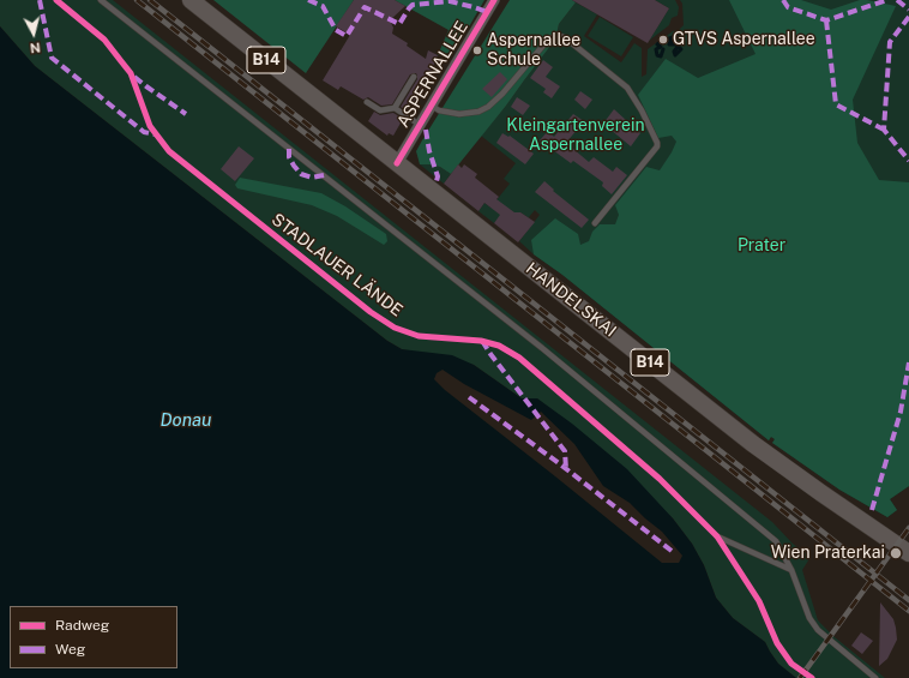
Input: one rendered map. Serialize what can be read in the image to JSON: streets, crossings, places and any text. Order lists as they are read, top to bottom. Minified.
{"streets":{"main road":["B14","HANDELSKAI"],"street":["ASPERNALLEE"],"cycle path":["STADLAUER LÄNDE"]},"crossings":[["B14","ASPERNALLEE"],["B14","HANDELSKAI"],["ASPERNALLEE","HANDELSKAI"]],"water":["Donau"],"parks":["Kleingartenverein Aspernallee","Prater"],"places":["GTVS Aspernallee","Aspernallee Schule","Wien Praterkai"],"legend":["Radweg","Weg"],"north":"bottom"}
